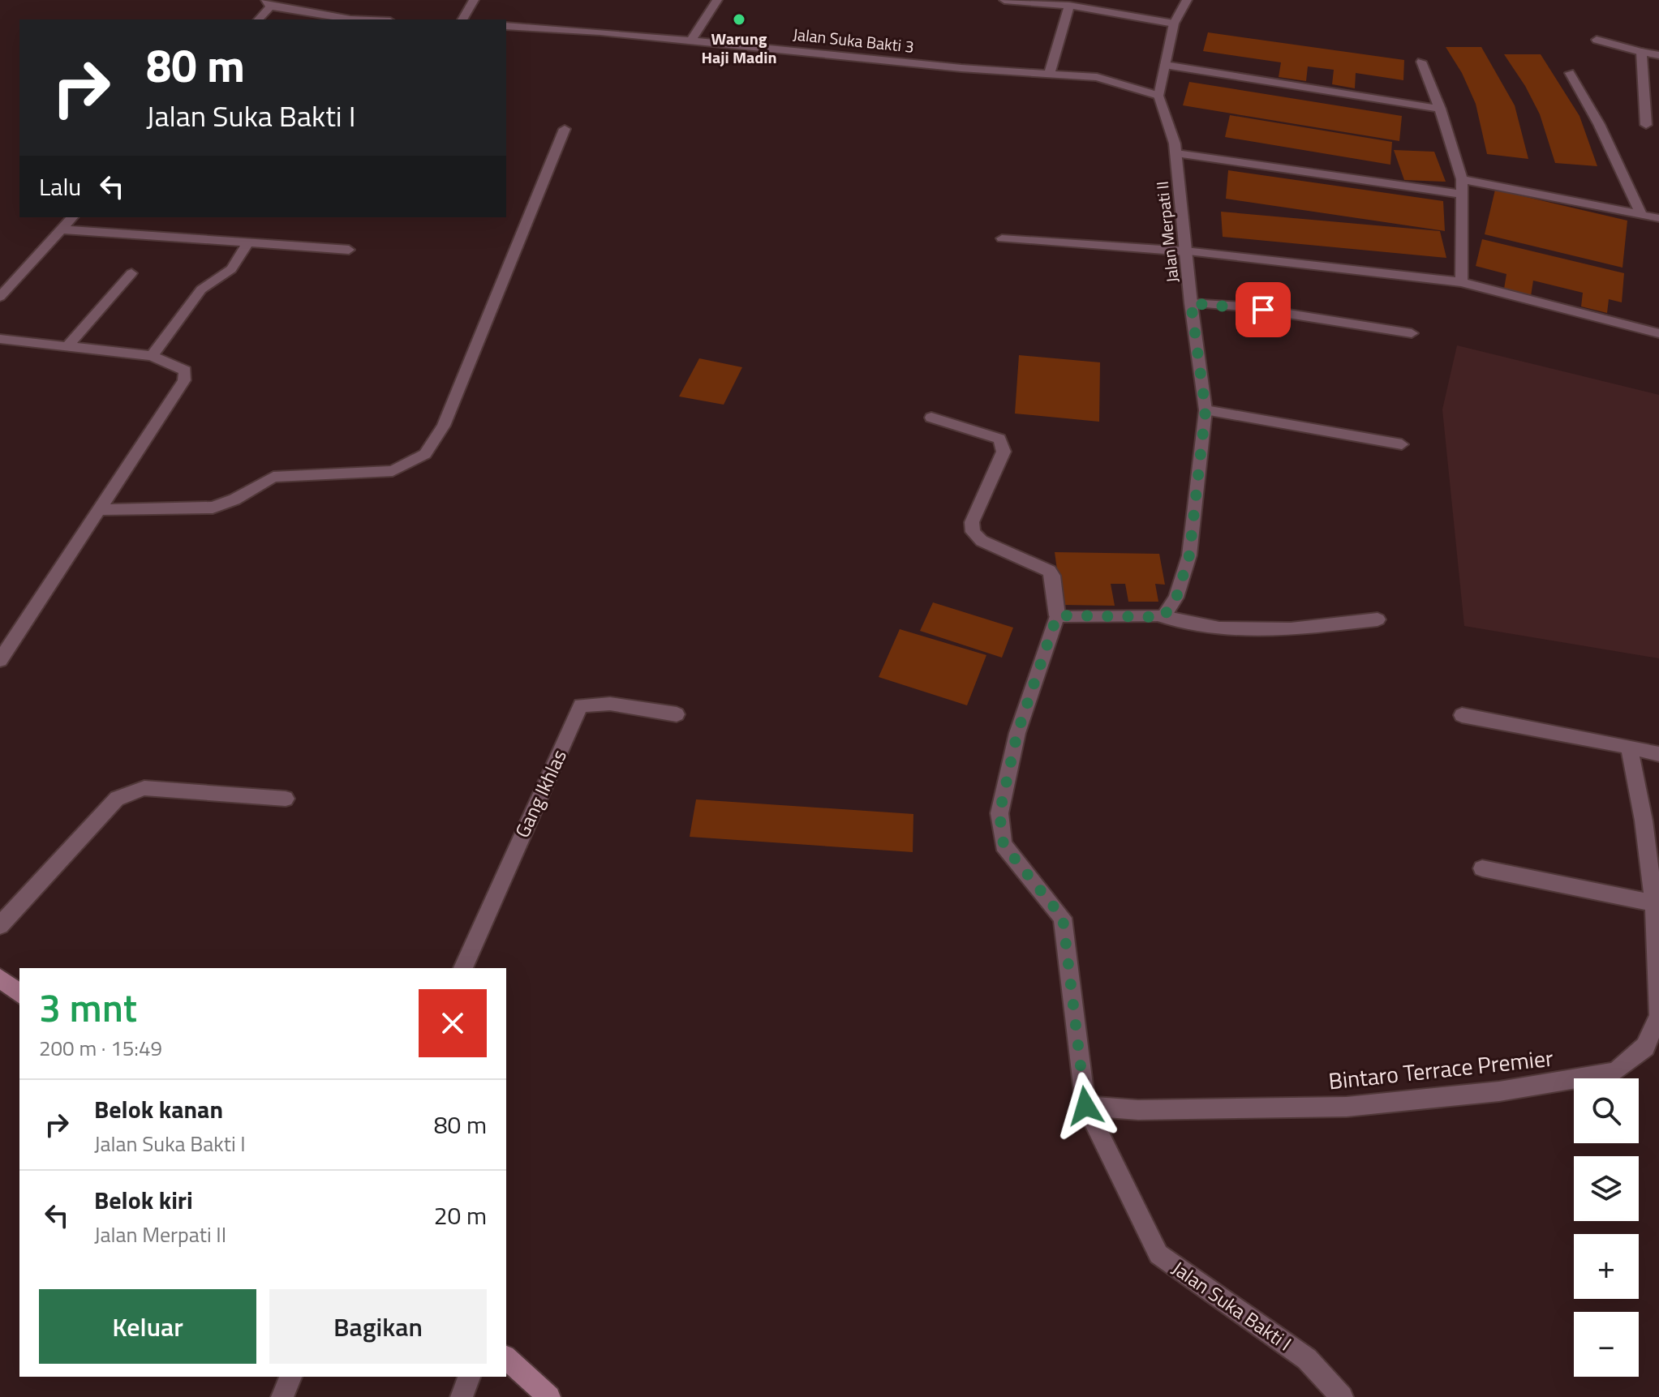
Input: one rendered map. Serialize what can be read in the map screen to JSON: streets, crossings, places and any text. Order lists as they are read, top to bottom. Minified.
{"streets":{"street":["Jalan Suka Bakti 3","Jalan Merpati II","Gang Ikhlas","Bintaro Terrace Premier","Jalan Suka Bakti I"]},"crossings":[["Jalan Suka Bakti 3","Jalan Merpati II"],["Bintaro Terrace Premier","Jalan Suka Bakti I"]],"places":["Warung Haji Madin"],"page":{"turn":["80 m","Jalan Suka Bakti I"],"then":"Lalu","heading":["3 mnt","200 m · 15:49"],"map_buttons":["+","−"],"list":[{"name":"Belok kanan","note":"Jalan Suka Bakti I","value":"80 m"},{"name":"Belok kiri","note":"Jalan Merpati II","value":"20 m"}],"buttons":["Keluar","Bagikan"]}}
